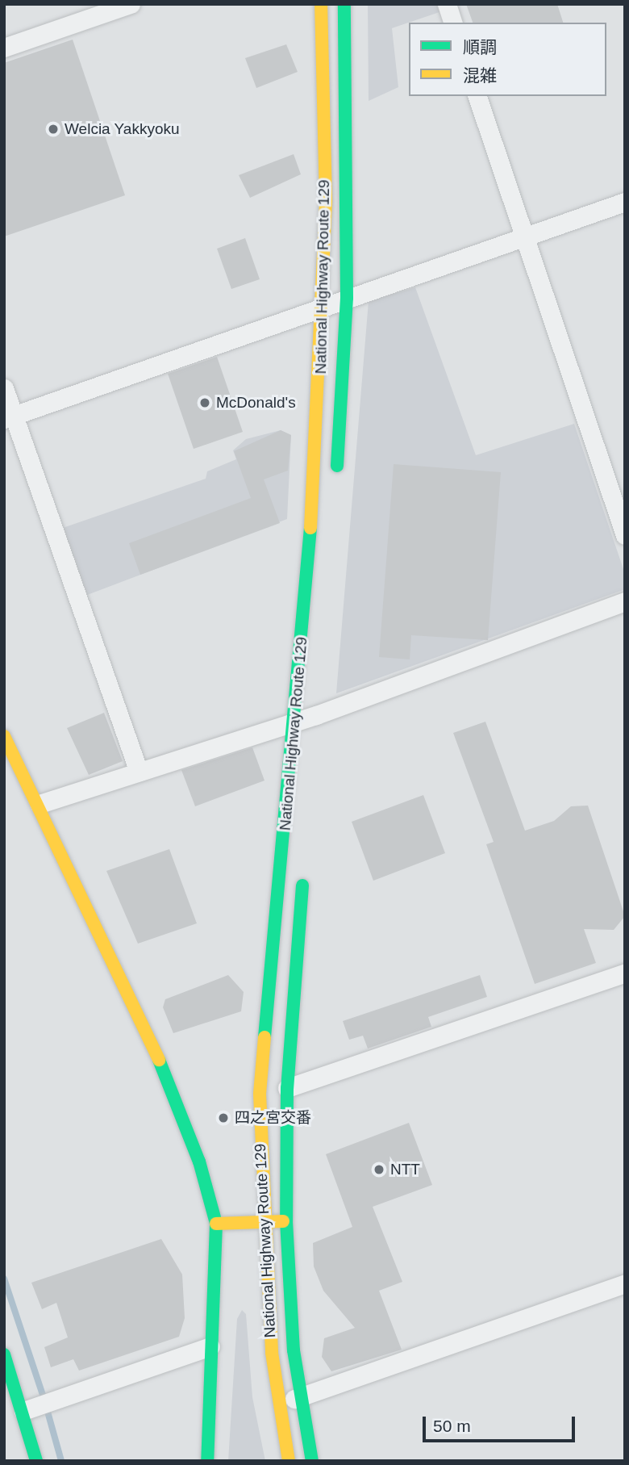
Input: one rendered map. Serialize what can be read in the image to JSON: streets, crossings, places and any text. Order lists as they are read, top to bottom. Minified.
{"streets":{"main road":["National Highway Route 129"]},"places":["Welcia Yakkyoku","McDonald's","四之宮交番","NTT"],"legend":["順調","混雑"],"scale_bar":"50 m"}
